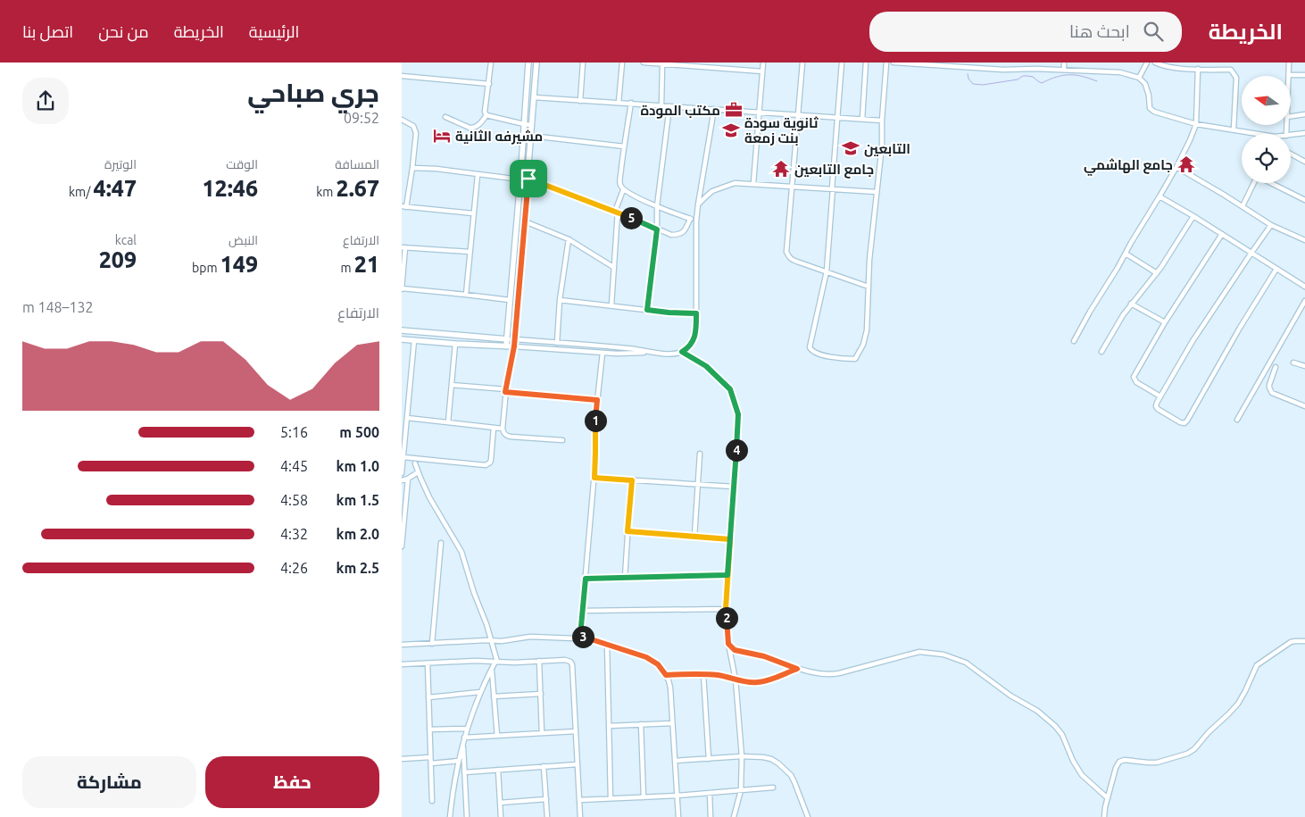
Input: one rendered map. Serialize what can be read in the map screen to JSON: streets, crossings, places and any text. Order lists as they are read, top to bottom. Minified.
{"places":{"office":["مكتب المودة"],"school or university":["ثانوية سودة بنت زمعة","التابعين"],"hotel":["مشيرفه الثانية"],"temple":["جامع الهاشمي","جامع التابعين"]},"north":"left","page":{"header":"الخريطة","search":"ابحث هنا","nav":["الرئيسية","الخريطة","من نحن","اتصل بنا"],"heading":["جري صباحي","09:52"],"stats":[["المسافة","2.67 km"],["الوقت","12:46"],["الوتيرة","4:47 /km"],["الارتفاع","21 m"],["النبض","149 bpm"],["kcal","209"]],"pins":["5","1","4","2","3"],"chart":["الارتفاع","132–148 m"],"list":[{"name":"500 m","note":"5:16"},{"name":"1.0 km","note":"4:45"},{"name":"1.5 km","note":"4:58"},{"name":"2.0 km","note":"4:32"},{"name":"2.5 km","note":"4:26"}],"buttons":["حفظ","مشاركة"]}}
